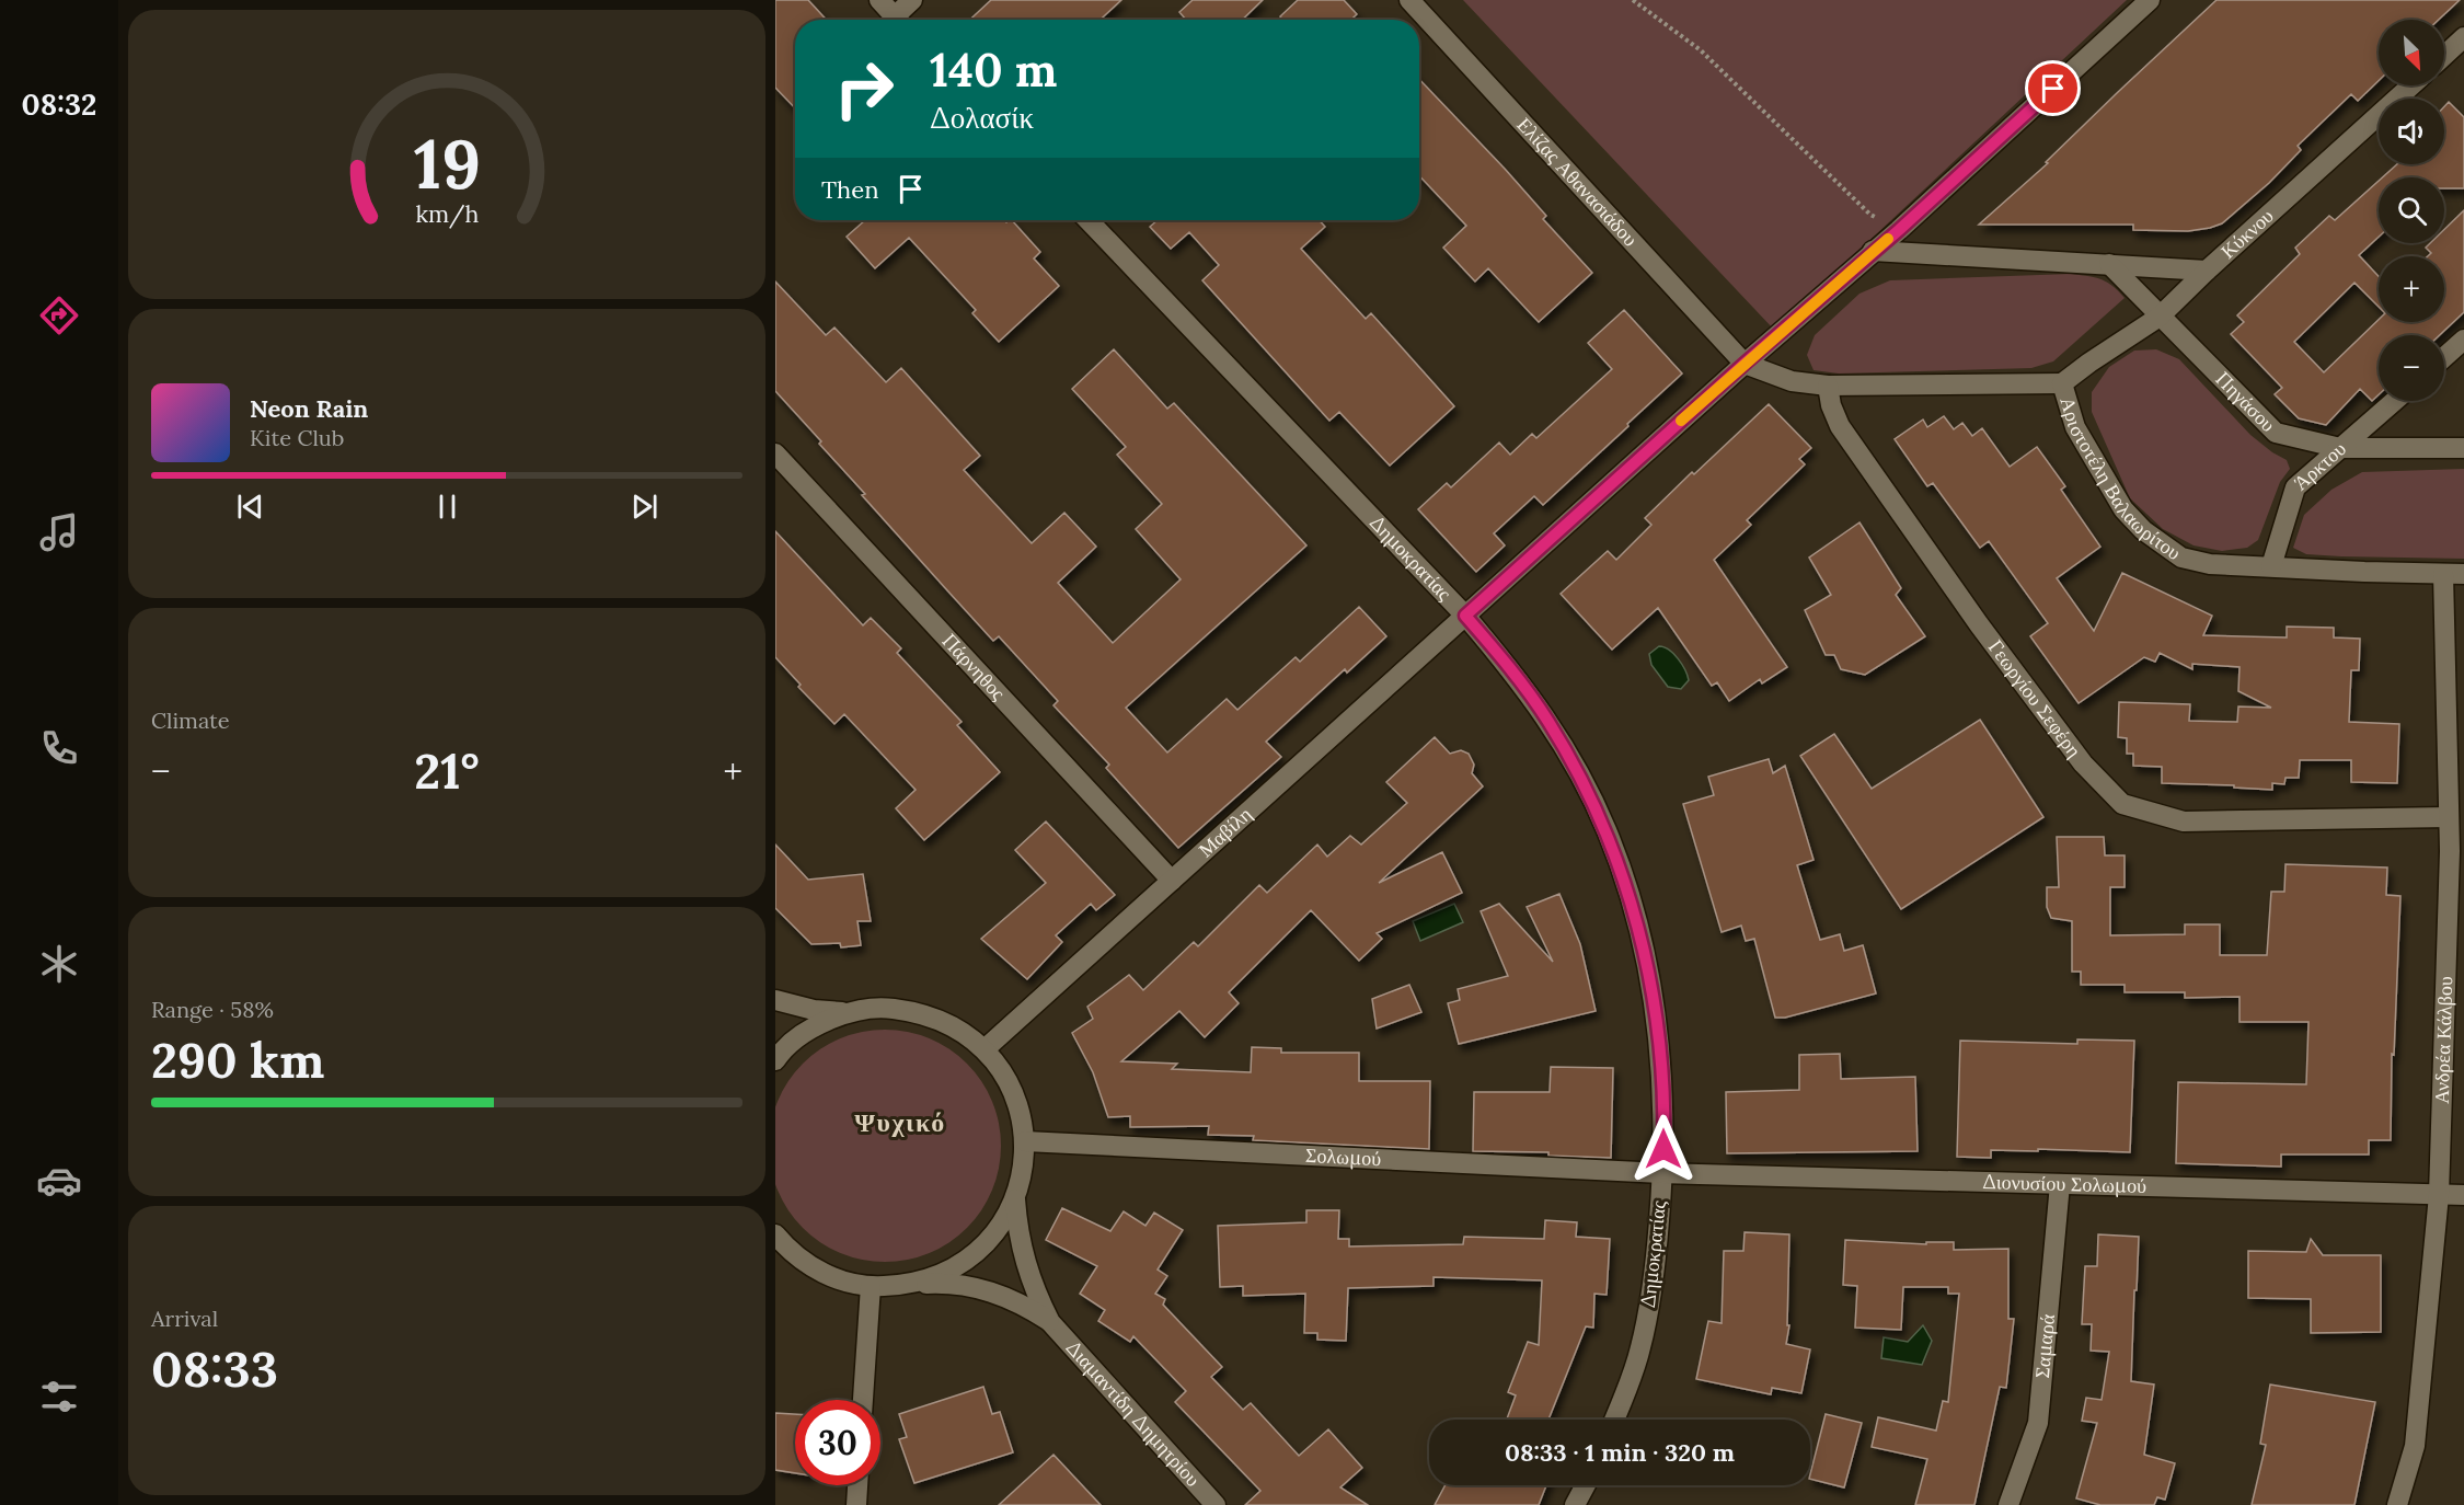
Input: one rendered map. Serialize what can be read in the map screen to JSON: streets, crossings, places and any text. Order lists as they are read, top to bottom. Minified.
{"streets":{"street":["Ελίζας Αθανασιάδου","Κύκνου","Πηγάσου","Άρκτου","Αριστοτέλη Βαλαωρίτου","Δημοκρατίας","Πάρνηθος","Γεωργίου Σεφέρη","Μαβίλη","Ανδρέα Κάλβου","Σολωμού","Διονυσίου Σολωμού","Σαμαρά","Διαμαντίδη Δημητρίου"]},"crossings":[["Ελίζας Αθανασιάδου","Μαβίλη"],["Κύκνου","Πηγάσου"],["Κύκνου","Αριστοτέλη Βαλαωρίτου"],["Πηγάσου","Άρκτου"],["Άρκτου","Αριστοτέλη Βαλαωρίτου"],["Αριστοτέλη Βαλαωρίτου","Γεωργίου Σεφέρη"],["Αριστοτέλη Βαλαωρίτου","Ανδρέα Κάλβου"],["Δημοκρατίας","Μαβίλη"],["Δημοκρατίας","Σολωμού"],["Δημοκρατίας","Διονυσίου Σολωμού"],["Πάρνηθος","Μαβίλη"],["Γεωργίου Σεφέρη","Ανδρέα Κάλβου"],["Ανδρέα Κάλβου","Διονυσίου Σολωμού"],["Σολωμού","Διονυσίου Σολωμού"],["Διονυσίου Σολωμού","Σαμαρά"]],"districts":["Ψυχικό"],"north":"bottom right","page":{"tabs":"08:32","map_buttons":["+","−"],"turn":["140 m","Δολασίκ"],"then":"Then","song":["Neon Rain","Kite Club"],"tile":["Climate",["Range · 58%","290 km"],["Arrival","08:33"]],"heat":["−","21°","+"],"limit":"30","trip":"08:33 · 1 min · 320 m","gauge":["19","km/h"]}}
